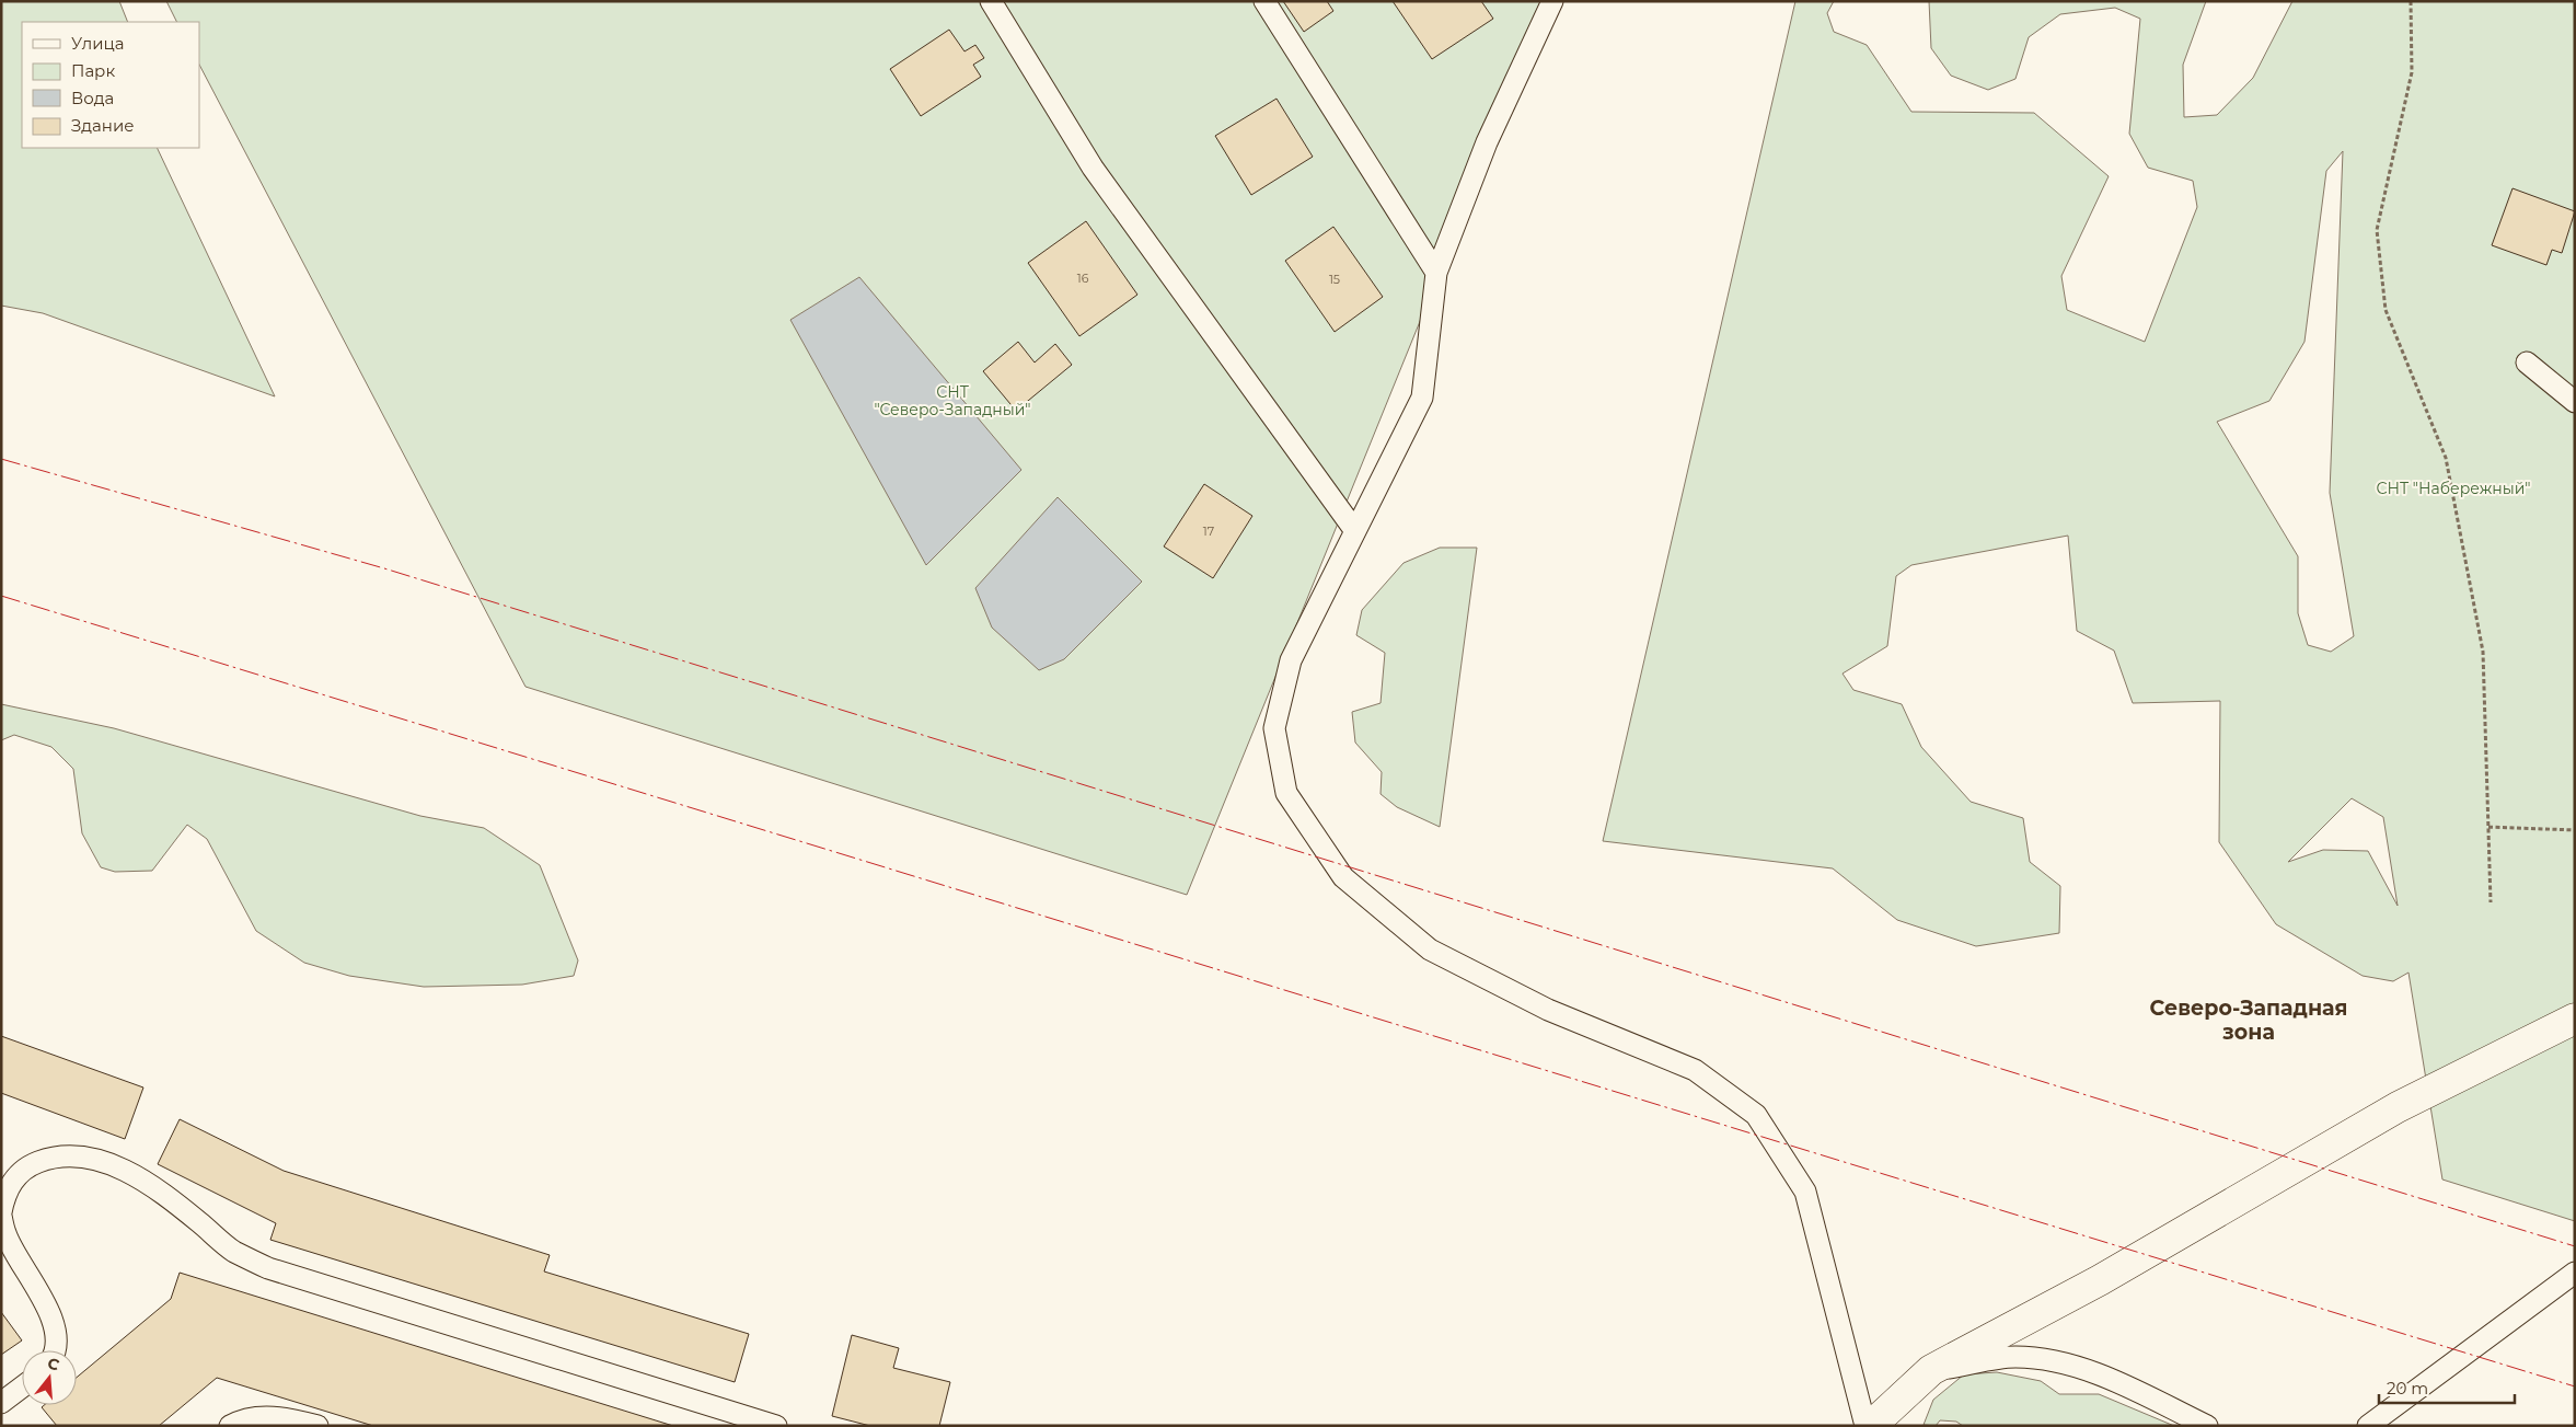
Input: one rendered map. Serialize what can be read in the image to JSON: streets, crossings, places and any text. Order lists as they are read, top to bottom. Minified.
{"districts":["Северо-Западная зона"],"parks":["СНТ \"Северо-Западный\"","СНТ \"Набережный\""],"house_numbers":["16","15","17"],"legend":["Улица","Парк","Вода","Здание"],"scale_bar":"20 m","north":"top"}
